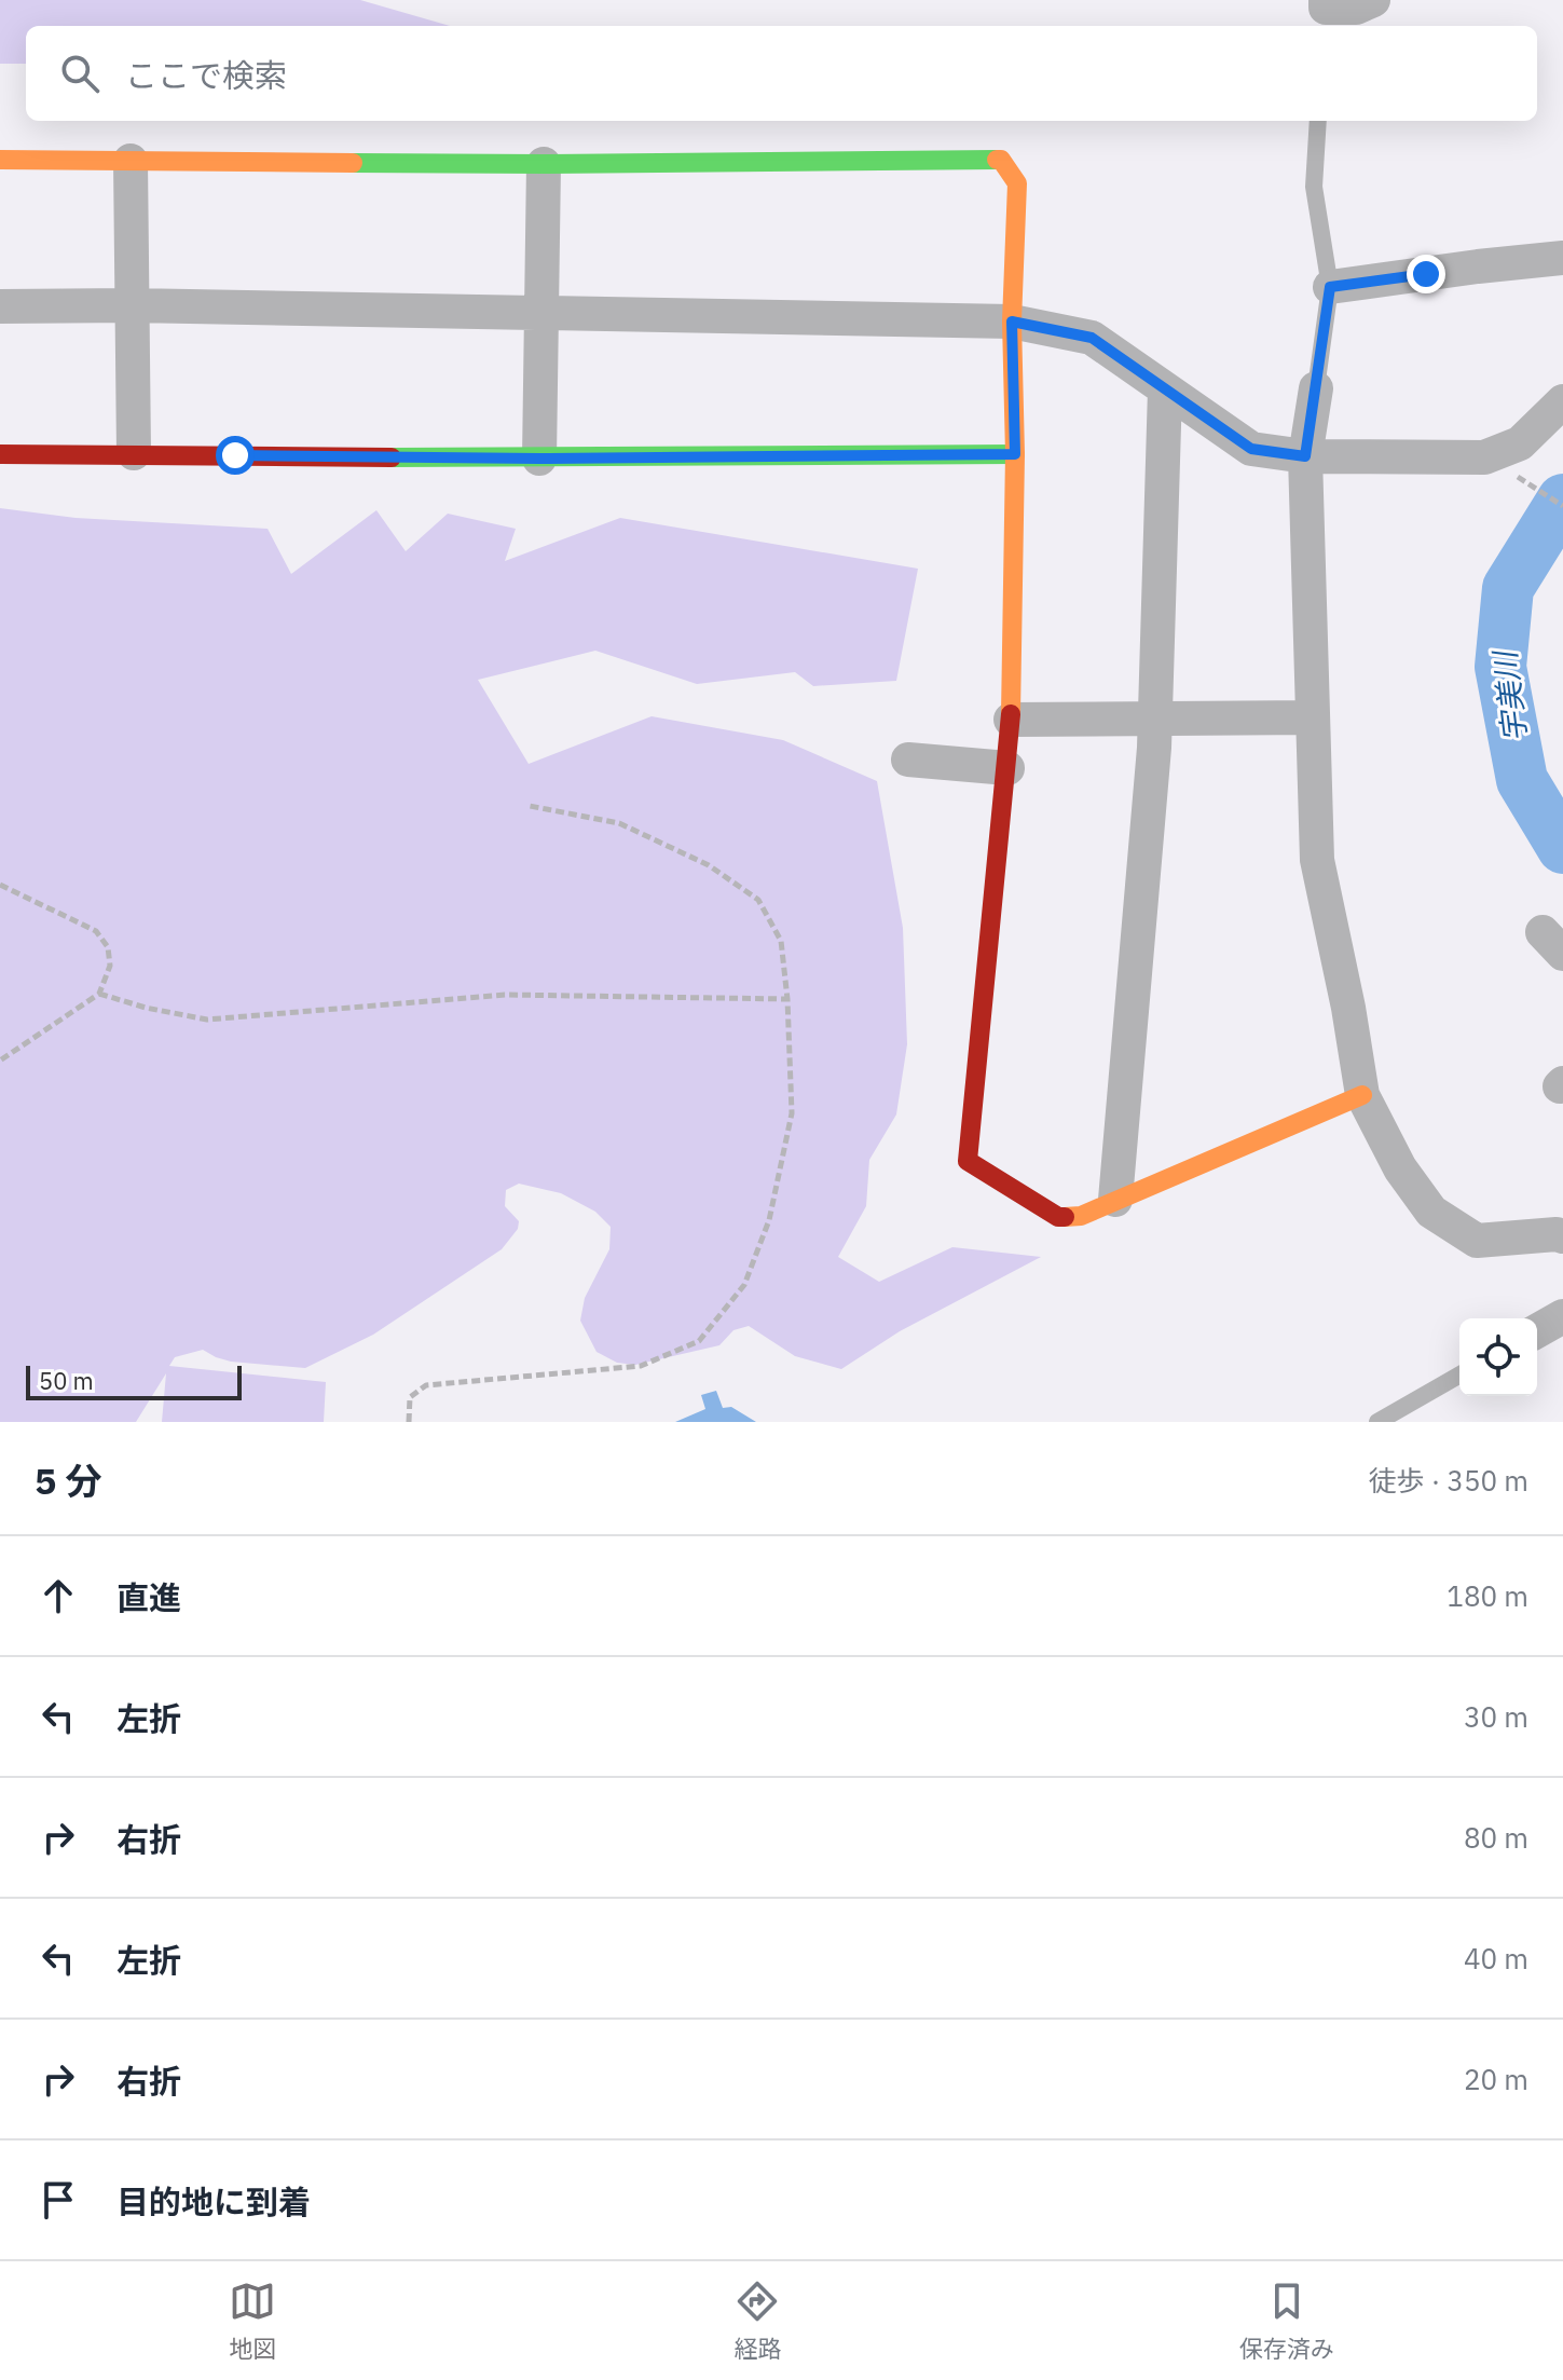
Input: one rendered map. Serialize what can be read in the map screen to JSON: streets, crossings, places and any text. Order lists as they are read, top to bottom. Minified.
{"water":["宇美川"],"scale_bar":"50 m","page":{"search":"ここで検索","scale":"50 m","heading":["5 分","徒歩 · 350 m"],"list":[["直進","180 m"],["左折","30 m"],["右折","80 m"],["左折","40 m"],["右折","20 m"],"目的地に到着"],"nav":["地図","経路","保存済み"]}}
